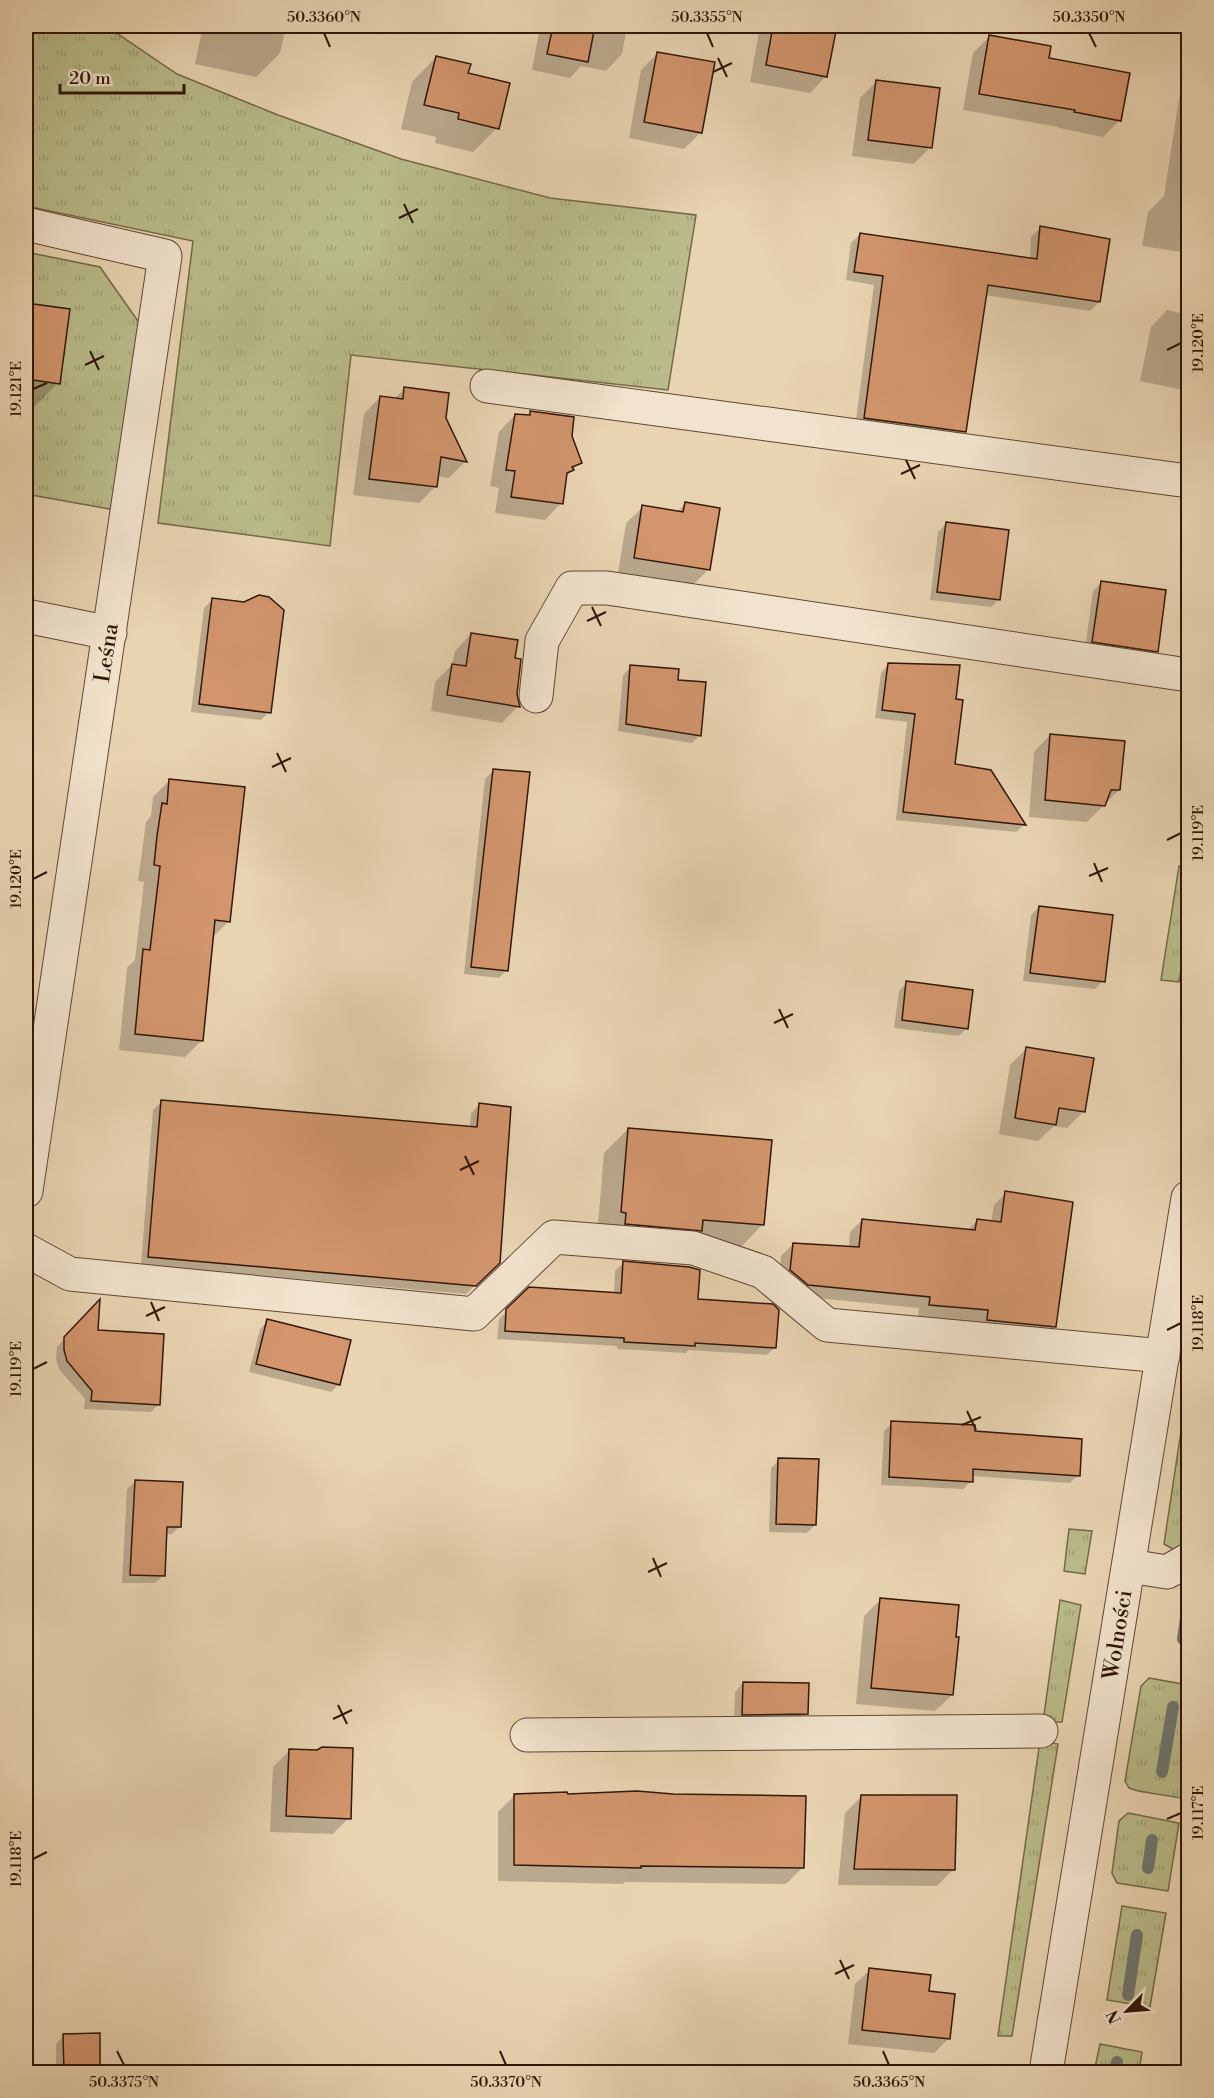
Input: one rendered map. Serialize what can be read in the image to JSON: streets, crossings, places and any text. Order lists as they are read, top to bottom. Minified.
{"streets":{"street":["Leśna","Wolności"]},"scale_bar":"20 m","north":"bottom left","coordinates":["50.3360°N","50.3355°N","50.3350°N","19.120°E","19.121°E","19.119°E","19.118°E","19.117°E","50.3375°N","50.3370°N","50.3365°N"]}
